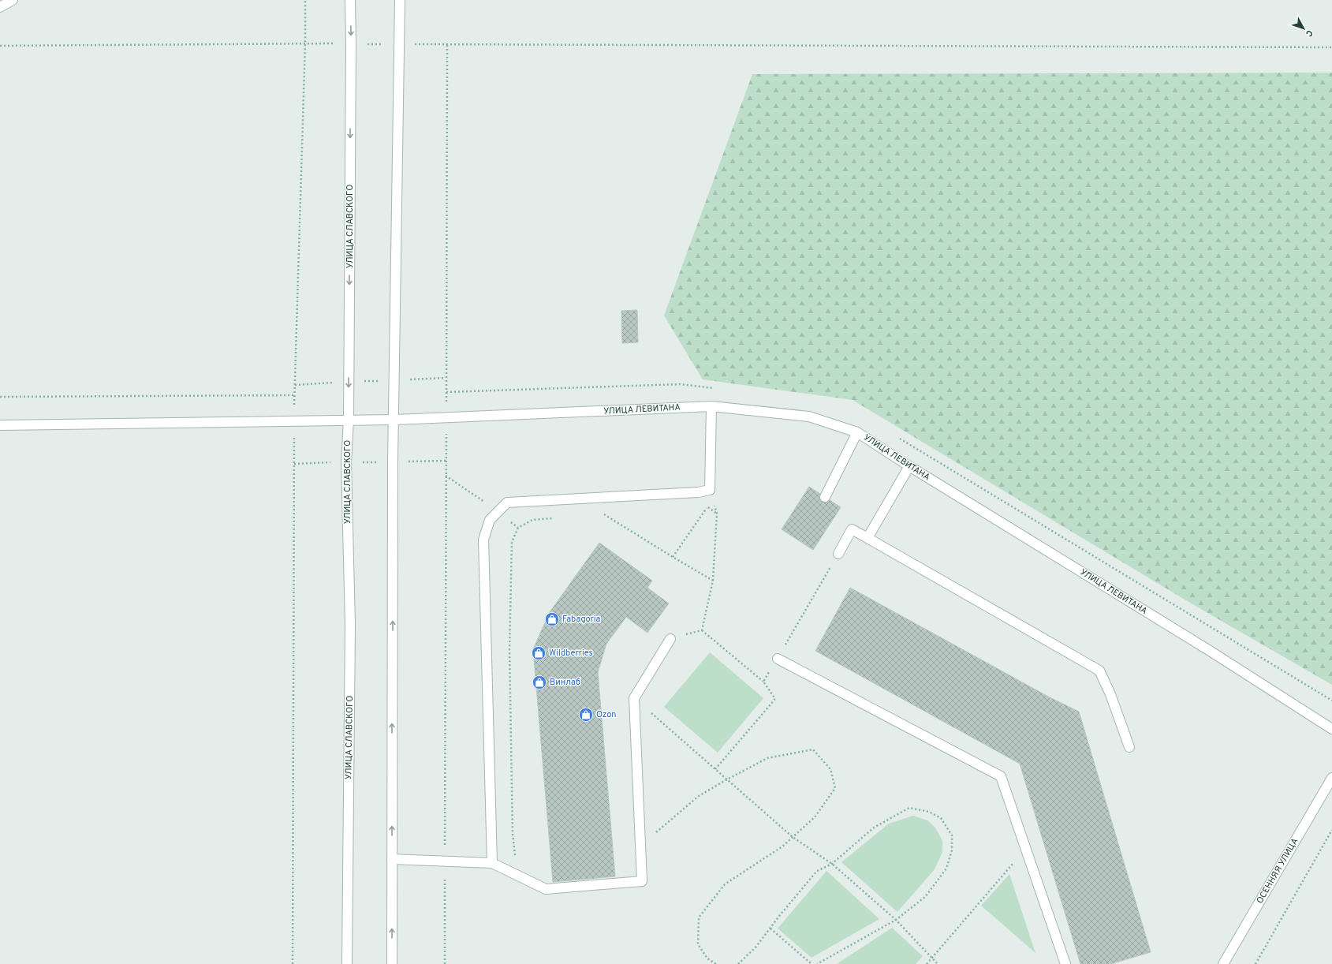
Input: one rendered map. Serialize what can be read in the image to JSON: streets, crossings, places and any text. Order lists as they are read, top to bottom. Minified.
{"streets":{"street":["УЛИЦА СЛАВСКОГО","УЛИЦА ЛЕВИТАНА","ОСЕННЯЯ УЛИЦА"]},"crossings":[["УЛИЦА СЛАВСКОГО","УЛИЦА ЛЕВИТАНА"]],"places":{"shop":["Fabagoria","Wildberries","Винлаб","Ozon"]},"north":"bottom right"}
